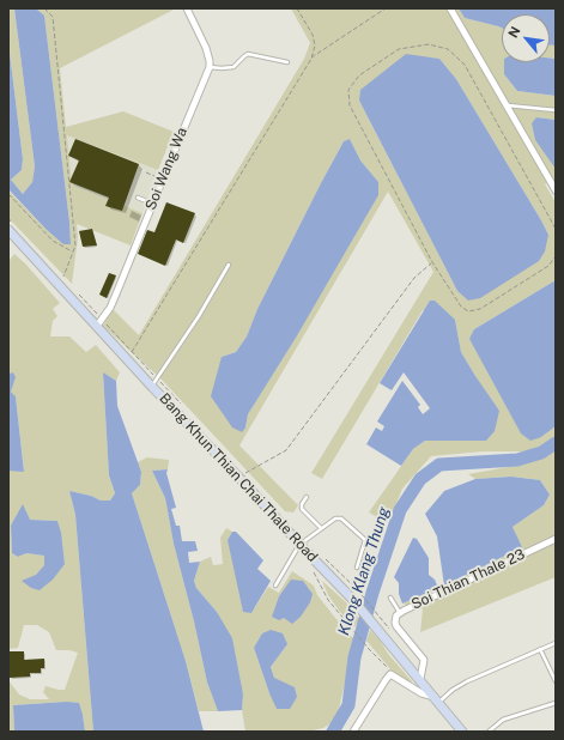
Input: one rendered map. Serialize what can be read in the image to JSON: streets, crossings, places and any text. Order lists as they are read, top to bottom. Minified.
{"streets":{"main road":["Bang Khun Thian Chai Thale Road"],"street":["Soi Wang Wa","Soi Thian Thale 23"]},"crossings":[["Soi Wang Wa","Bang Khun Thian Chai Thale Road"],["Bang Khun Thian Chai Thale Road","Soi Thian Thale 23"]],"water":["Klong Klang Thung"],"north":"top left"}
